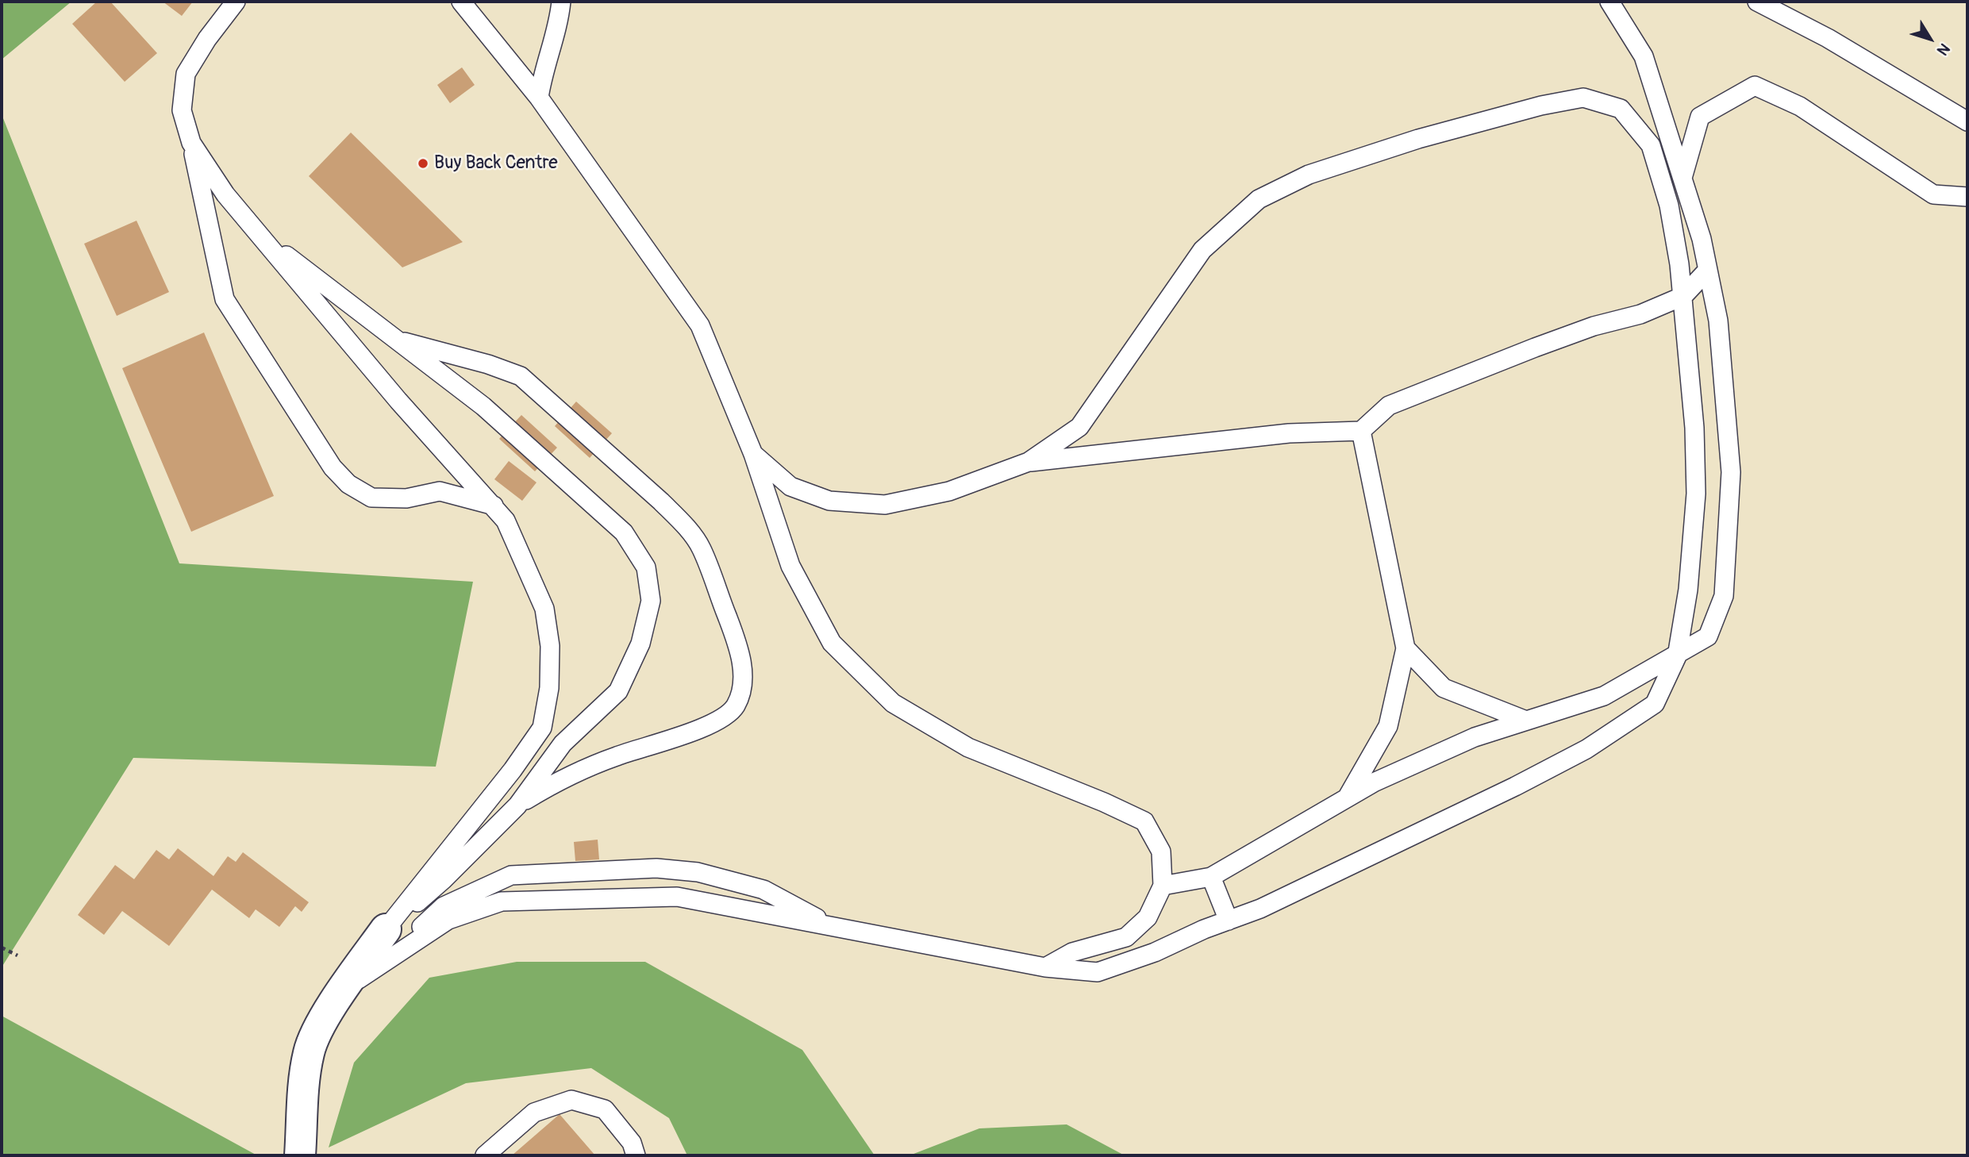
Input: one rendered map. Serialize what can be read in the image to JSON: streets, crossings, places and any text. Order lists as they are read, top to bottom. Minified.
{"places":["Buy Back Centre"],"north":"bottom right"}
